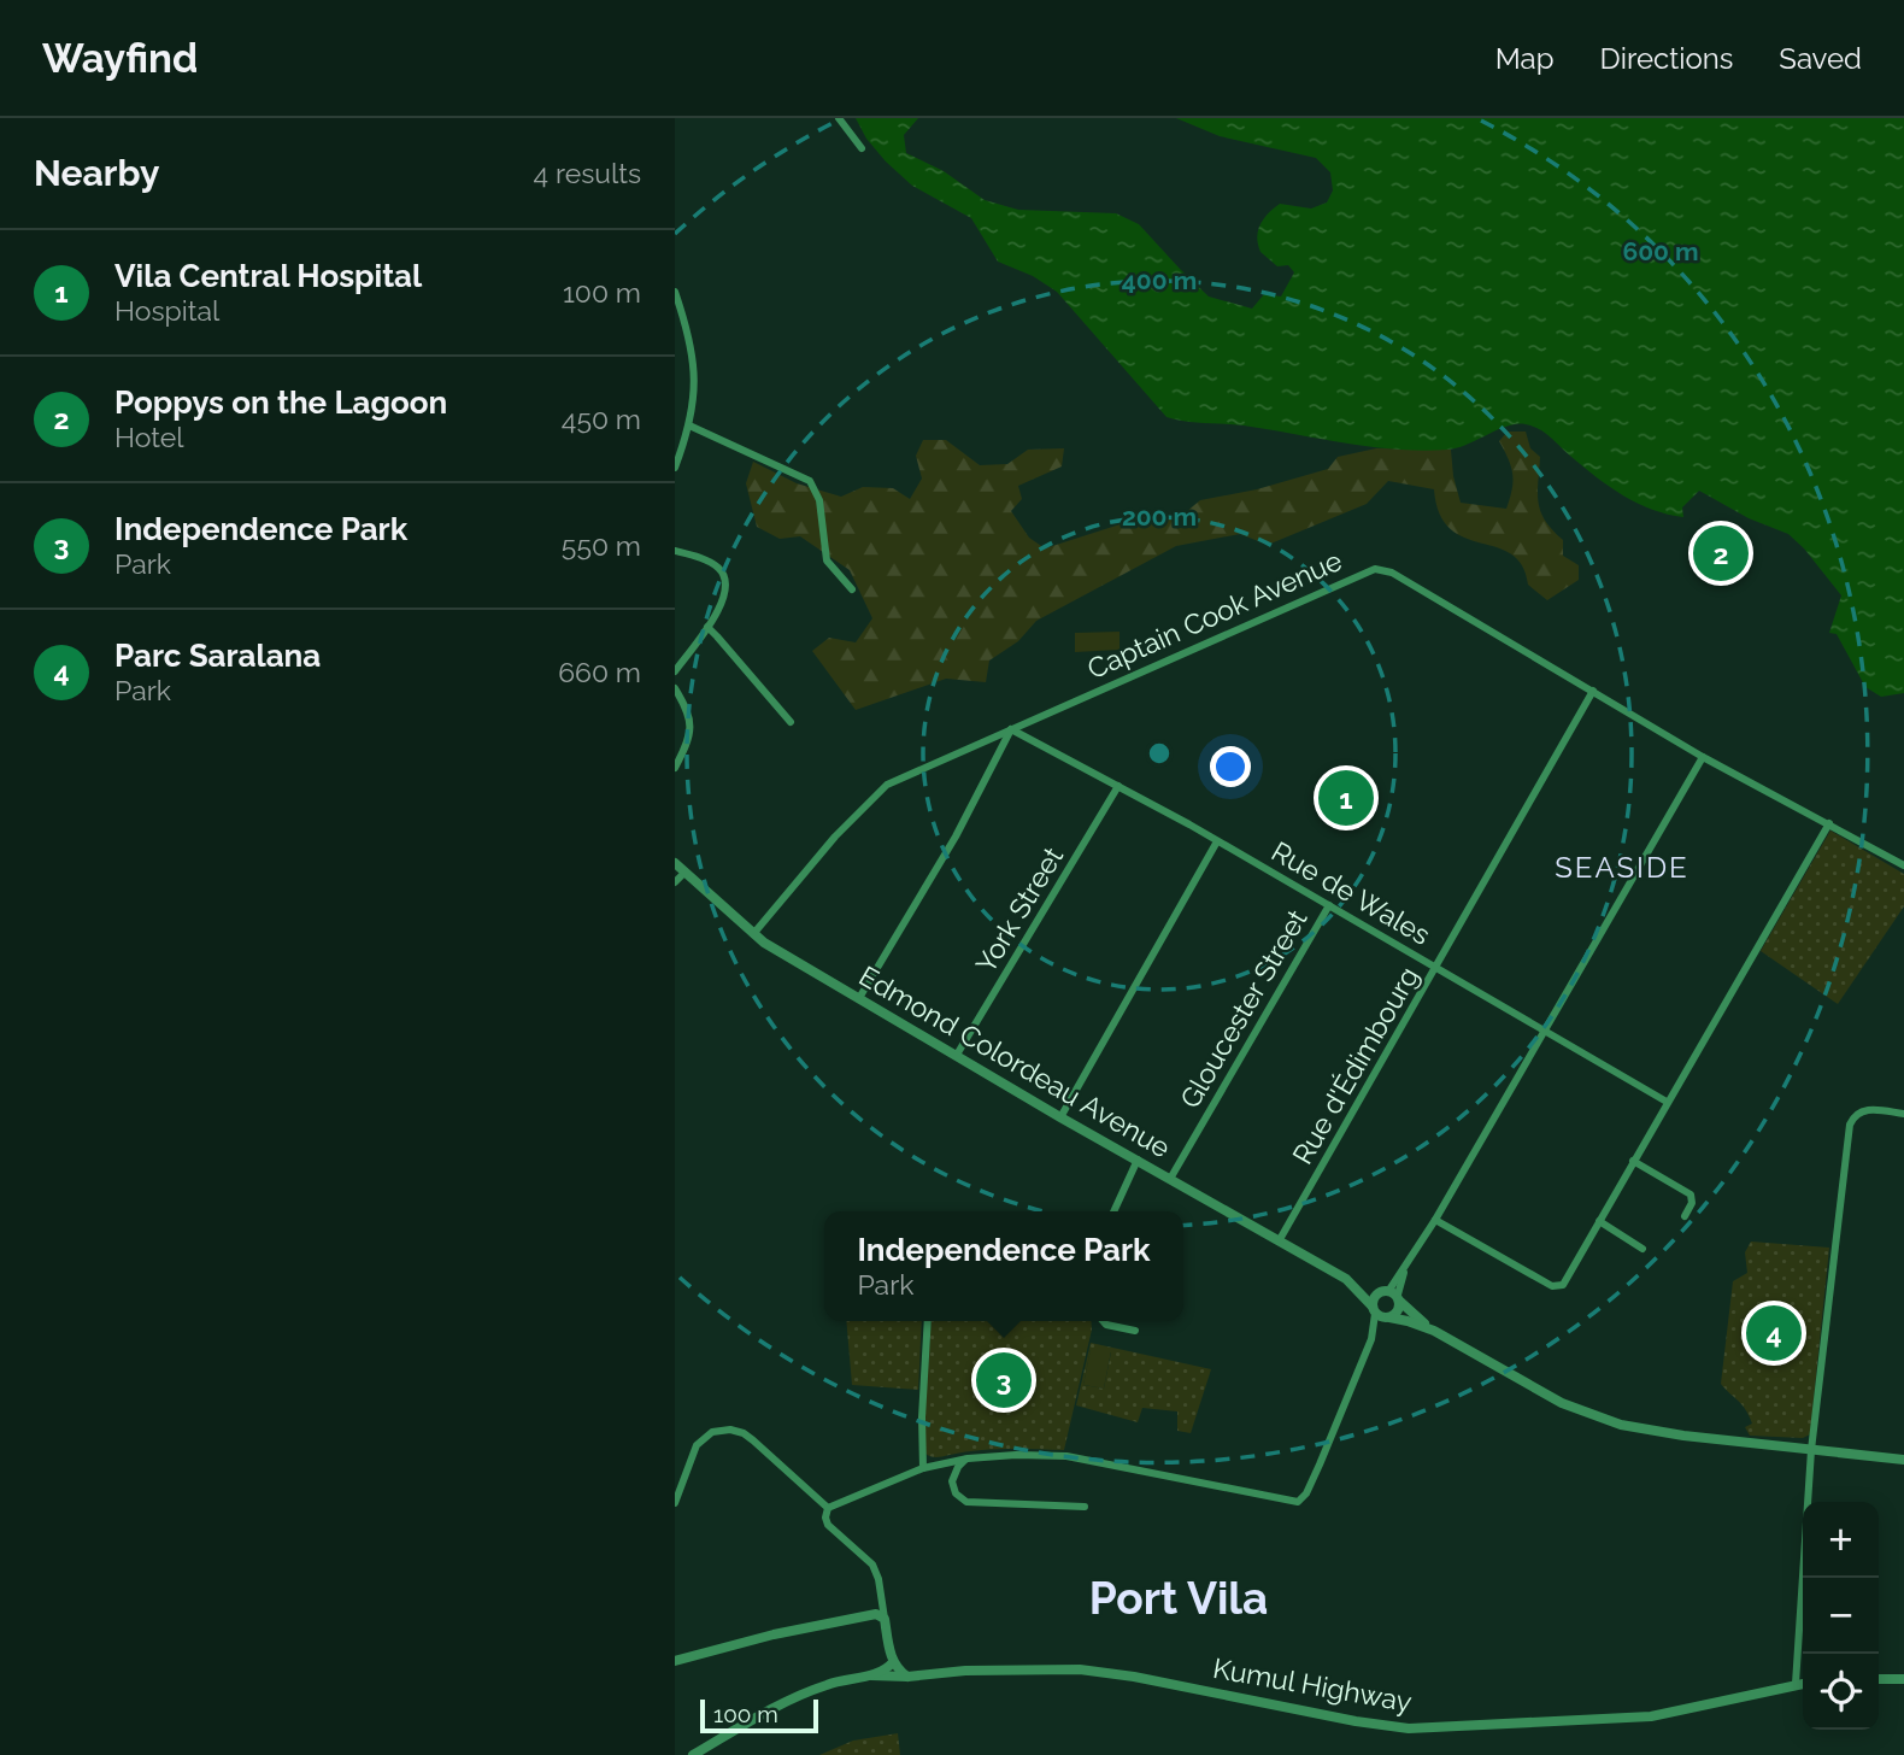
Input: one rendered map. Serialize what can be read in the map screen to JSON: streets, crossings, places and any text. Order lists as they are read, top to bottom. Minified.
{"streets":{"street":["Captain Cook Avenue","Rue de Wales","York Street","Gloucester Street","Edmond Colordeau Avenue","Rue d'Édimbourg","Kumul Highway"]},"crossings":[["Captain Cook Avenue","Rue de Wales"],["Captain Cook Avenue","Edmond Colordeau Avenue"],["Captain Cook Avenue","Rue d'Édimbourg"],["Rue de Wales","York Street"],["Rue de Wales","Gloucester Street"],["Rue de Wales","Rue d'Édimbourg"],["York Street","Edmond Colordeau Avenue"],["Gloucester Street","Edmond Colordeau Avenue"],["Edmond Colordeau Avenue","Rue d'Édimbourg"]],"districts":["SEASIDE","Port Vila"],"scale_bar":"100 m","page":{"header":"Wayfind","nav":["Map","Directions","Saved"],"heading":["Nearby","4 results"],"list":[{"mark":"1","name":"Vila Central Hospital","note":"Hospital","value":"100 m"},{"mark":"2","name":"Poppys on the Lagoon","note":"Hotel","value":"450 m"},{"mark":"3","name":"Independence Park","note":"Park","value":"550 m"},{"mark":"4","name":"Parc Saralana","note":"Park","value":"660 m"}],"pins":["2","1","4","3"],"popup":["Independence Park","Park"],"map_buttons":["+","−"],"scale":"100 m"},"rings":["600 m","400 m","200 m"]}
